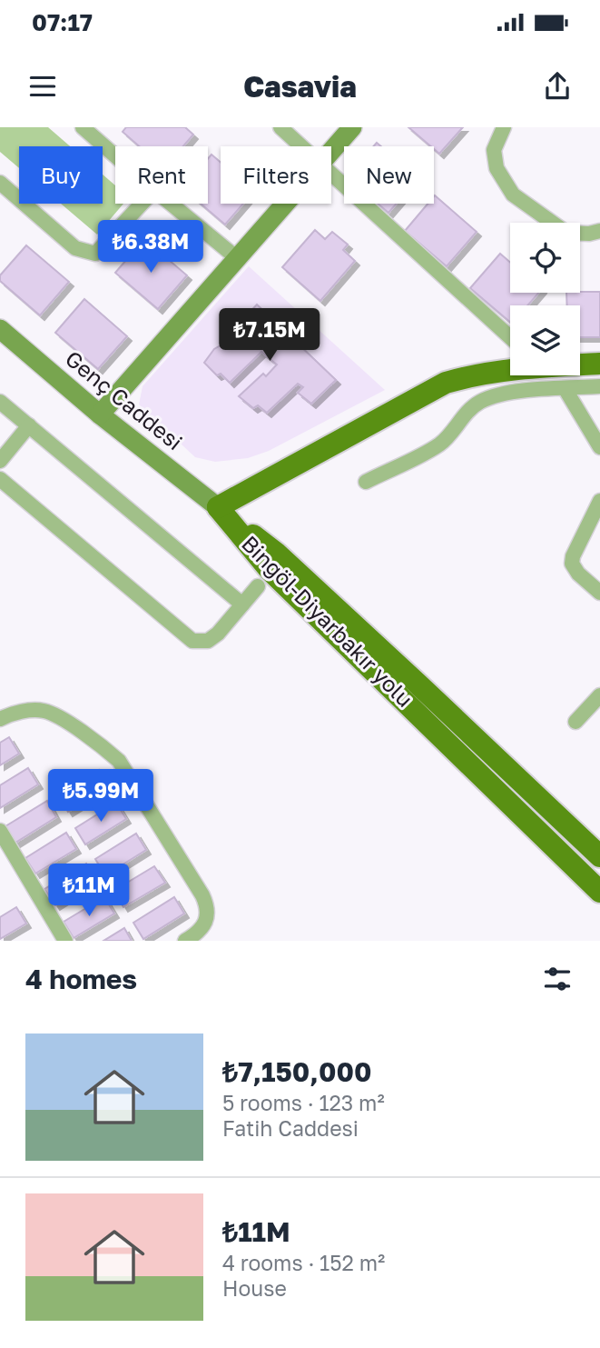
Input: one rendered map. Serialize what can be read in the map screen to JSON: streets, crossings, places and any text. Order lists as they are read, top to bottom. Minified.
{"streets":{"main road":["Bingöl-Diyarbakır yolu"],"street":["Genç Caddesi"]},"crossings":[["Genç Caddesi","Bingöl-Diyarbakır yolu"]],"page":{"status":"07:17","header":"Casavia","chip":["Buy","Rent","Filters","New"],"price":["₺6.38M","₺7.15M","₺5.99M","₺11M"],"heading":"4 homes","list":[{"name":"₺7,150,000","note":"5 rooms · 123 m² · Fatih Caddesi"},{"name":"₺11M","note":"4 rooms · 152 m² · House"}]}}
